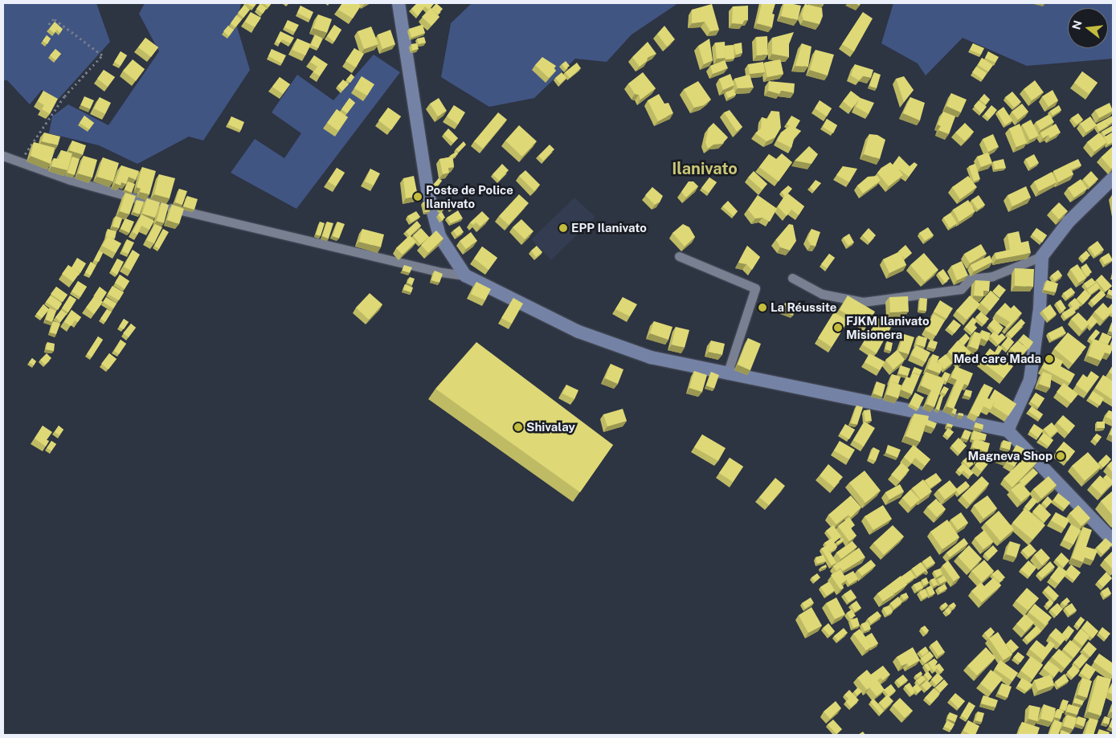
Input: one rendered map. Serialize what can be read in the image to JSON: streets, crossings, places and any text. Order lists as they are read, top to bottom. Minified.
{"districts":["Ilanivato"],"places":["Poste de Police Ilanivato","EPP Ilanivato","La Réussite","FJKM Ilanivato Misionera","Med care Mada","Shivalay","Magneva Shop"],"north":"left"}
